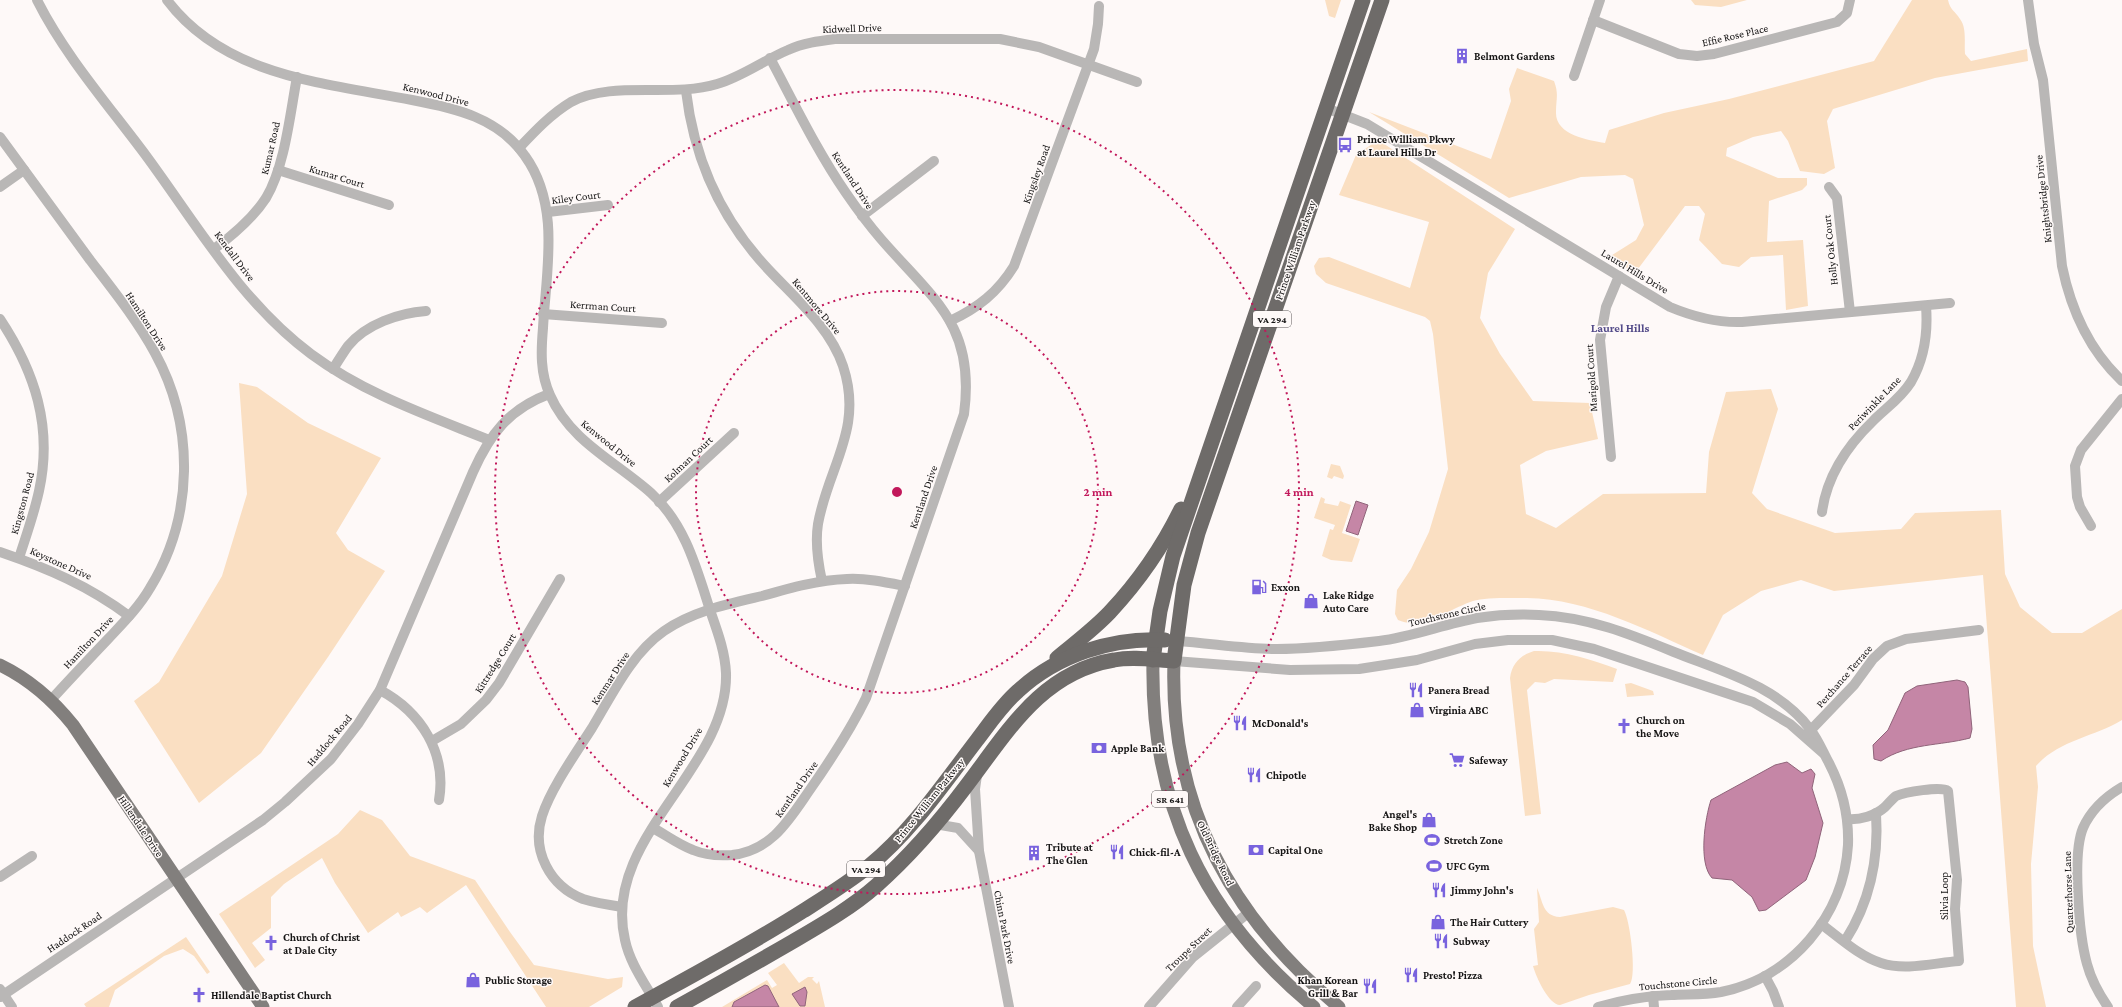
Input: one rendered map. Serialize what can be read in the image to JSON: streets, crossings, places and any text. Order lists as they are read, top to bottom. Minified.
{"streets":{"highway":["Prince William Parkway","VA 294"],"main road":["SR 641","Hillendale Drive","Old Bridge Road"],"street":["Kidwell Drive","Effie Rose Place","Kenwood Drive","Kumar Road","Kingsley Road","Kumar Court","Kentland Drive","Kiley Court","Knightsbridge Drive","Holly Oak Court","Kendall Drive","Laurel Hills Drive","Kerrman Court","Kentmore Drive","Hamilton Drive","Marigold Court","Periwinkle Lane","Kolman Court","Kingston Road","Keystone Drive","Touchstone Circle","Kittredge Court","Perchance Terrace","Kenmar Drive","Haddock Road","Quarterhorse Lane","Silvia Loop","Chinn Park Drive","Troupe Street"]},"crossings":[["Kidwell Drive","Kenwood Drive"],["Kidwell Drive","Kingsley Road"],["Kidwell Drive","Kentland Drive"],["Kidwell Drive","Kentmore Drive"],["Kenwood Drive","Kumar Road"],["Kenwood Drive","Kentland Drive"],["Kenwood Drive","Kiley Court"],["Kenwood Drive","Prince William Parkway"],["Kenwood Drive","Kerrman Court"],["Kenwood Drive","Kolman Court"],["Kenwood Drive","Kenmar Drive"],["Kenwood Drive","Haddock Road"],["Kumar Road","Kumar Court"],["Kumar Road","Kendall Drive"],["Kingsley Road","Kentland Drive"],["Kentland Drive","Kenmar Drive"],["Prince William Parkway","Laurel Hills Drive"],["Prince William Parkway","VA 294"],["Prince William Parkway","Touchstone Circle"],["Prince William Parkway","Old Bridge Road"],["Prince William Parkway","Chinn Park Drive"],["Holly Oak Court","Laurel Hills Drive"],["Kendall Drive","Haddock Road"],["Laurel Hills Drive","Marigold Court"],["Laurel Hills Drive","Periwinkle Lane"],["Kentmore Drive","Kenmar Drive"],["Hamilton Drive","Keystone Drive"],["Hamilton Drive","Hillendale Drive"],["Kingston Road","Keystone Drive"],["Touchstone Circle","Perchance Terrace"],["Touchstone Circle","Old Bridge Road"],["Touchstone Circle","Silvia Loop"],["Haddock Road","Hillendale Drive"],["Old Bridge Road","Troupe Street"]],"districts":["Laurel Hills"],"places":{"building":["Belmont Gardens","Tribute at The Glen"],"bus stop":["Prince William Pkwy at Laurel Hills Dr"],"fuel station":["Exxon"],"shop":["Lake Ridge Auto Care","Virginia ABC","Angel's Bake Shop","The Hair Cuttery","Public Storage"],"restaurant":["Panera Bread","McDonald's","Chipotle","Chick-fil-A","Jimmy John's","Subway","Presto! Pizza","Khan Korean Grill & Bar"],"church":["Church on the Move","Church of Christ at Dale City","Hillendale Baptist Church"],"bank":["Apple Bank","Capital One"],"supermarket":["Safeway"],"sports":["Stretch Zone","UFC Gym"]},"rings":["2 min","4 min"]}
